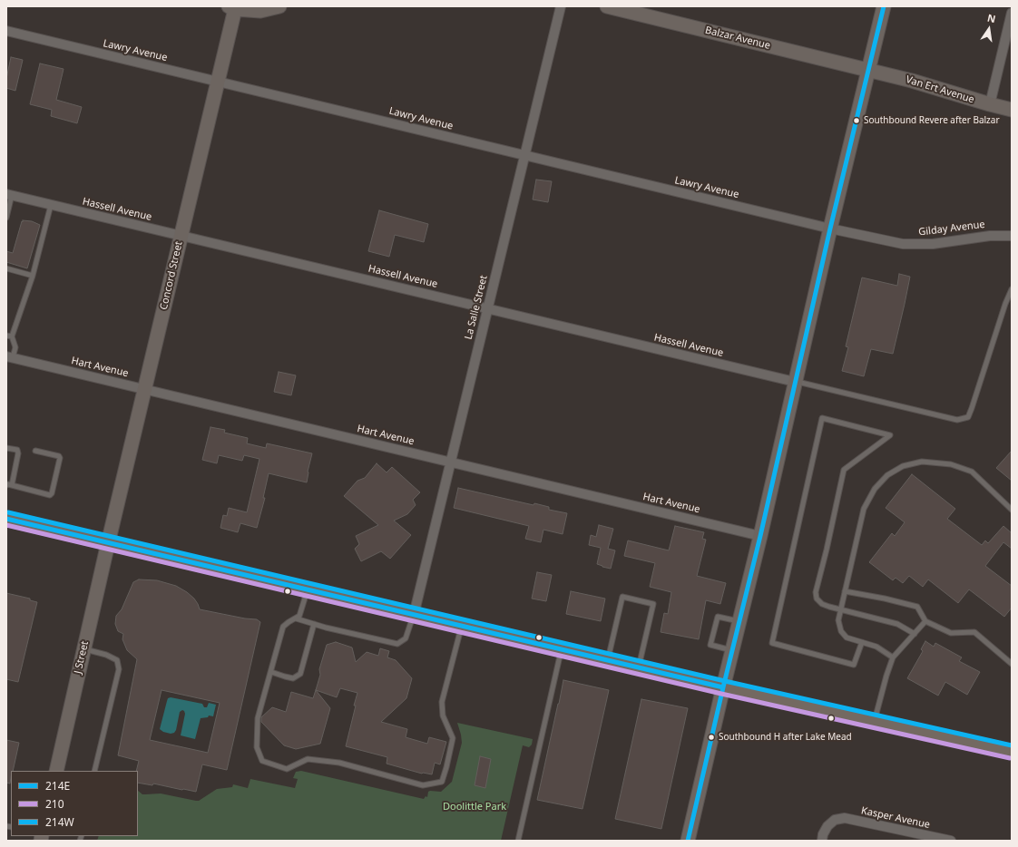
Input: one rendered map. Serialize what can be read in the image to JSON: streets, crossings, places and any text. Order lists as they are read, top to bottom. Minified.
{"streets":{"street":["Balzar Avenue","Lawry Avenue","Van Ert Avenue","Hassell Avenue","Gilday Avenue","Concord Street","La Salle Street","Hart Avenue","J Street","Kasper Avenue"]},"crossings":[["Balzar Avenue","Van Ert Avenue"],["Lawry Avenue","Gilday Avenue"],["Lawry Avenue","Concord Street"],["Lawry Avenue","La Salle Street"],["Hassell Avenue","Concord Street"],["Hassell Avenue","La Salle Street"],["Concord Street","Hart Avenue"],["Concord Street","J Street"],["La Salle Street","Hart Avenue"]],"parks":["Doolittle Park"],"places":["Southbound Revere after Balzar","Southbound H after Lake Mead"],"lines":["transit line 214E","transit line 214W","transit line 210"],"legend":["214E","210","214W"],"north":"top"}
